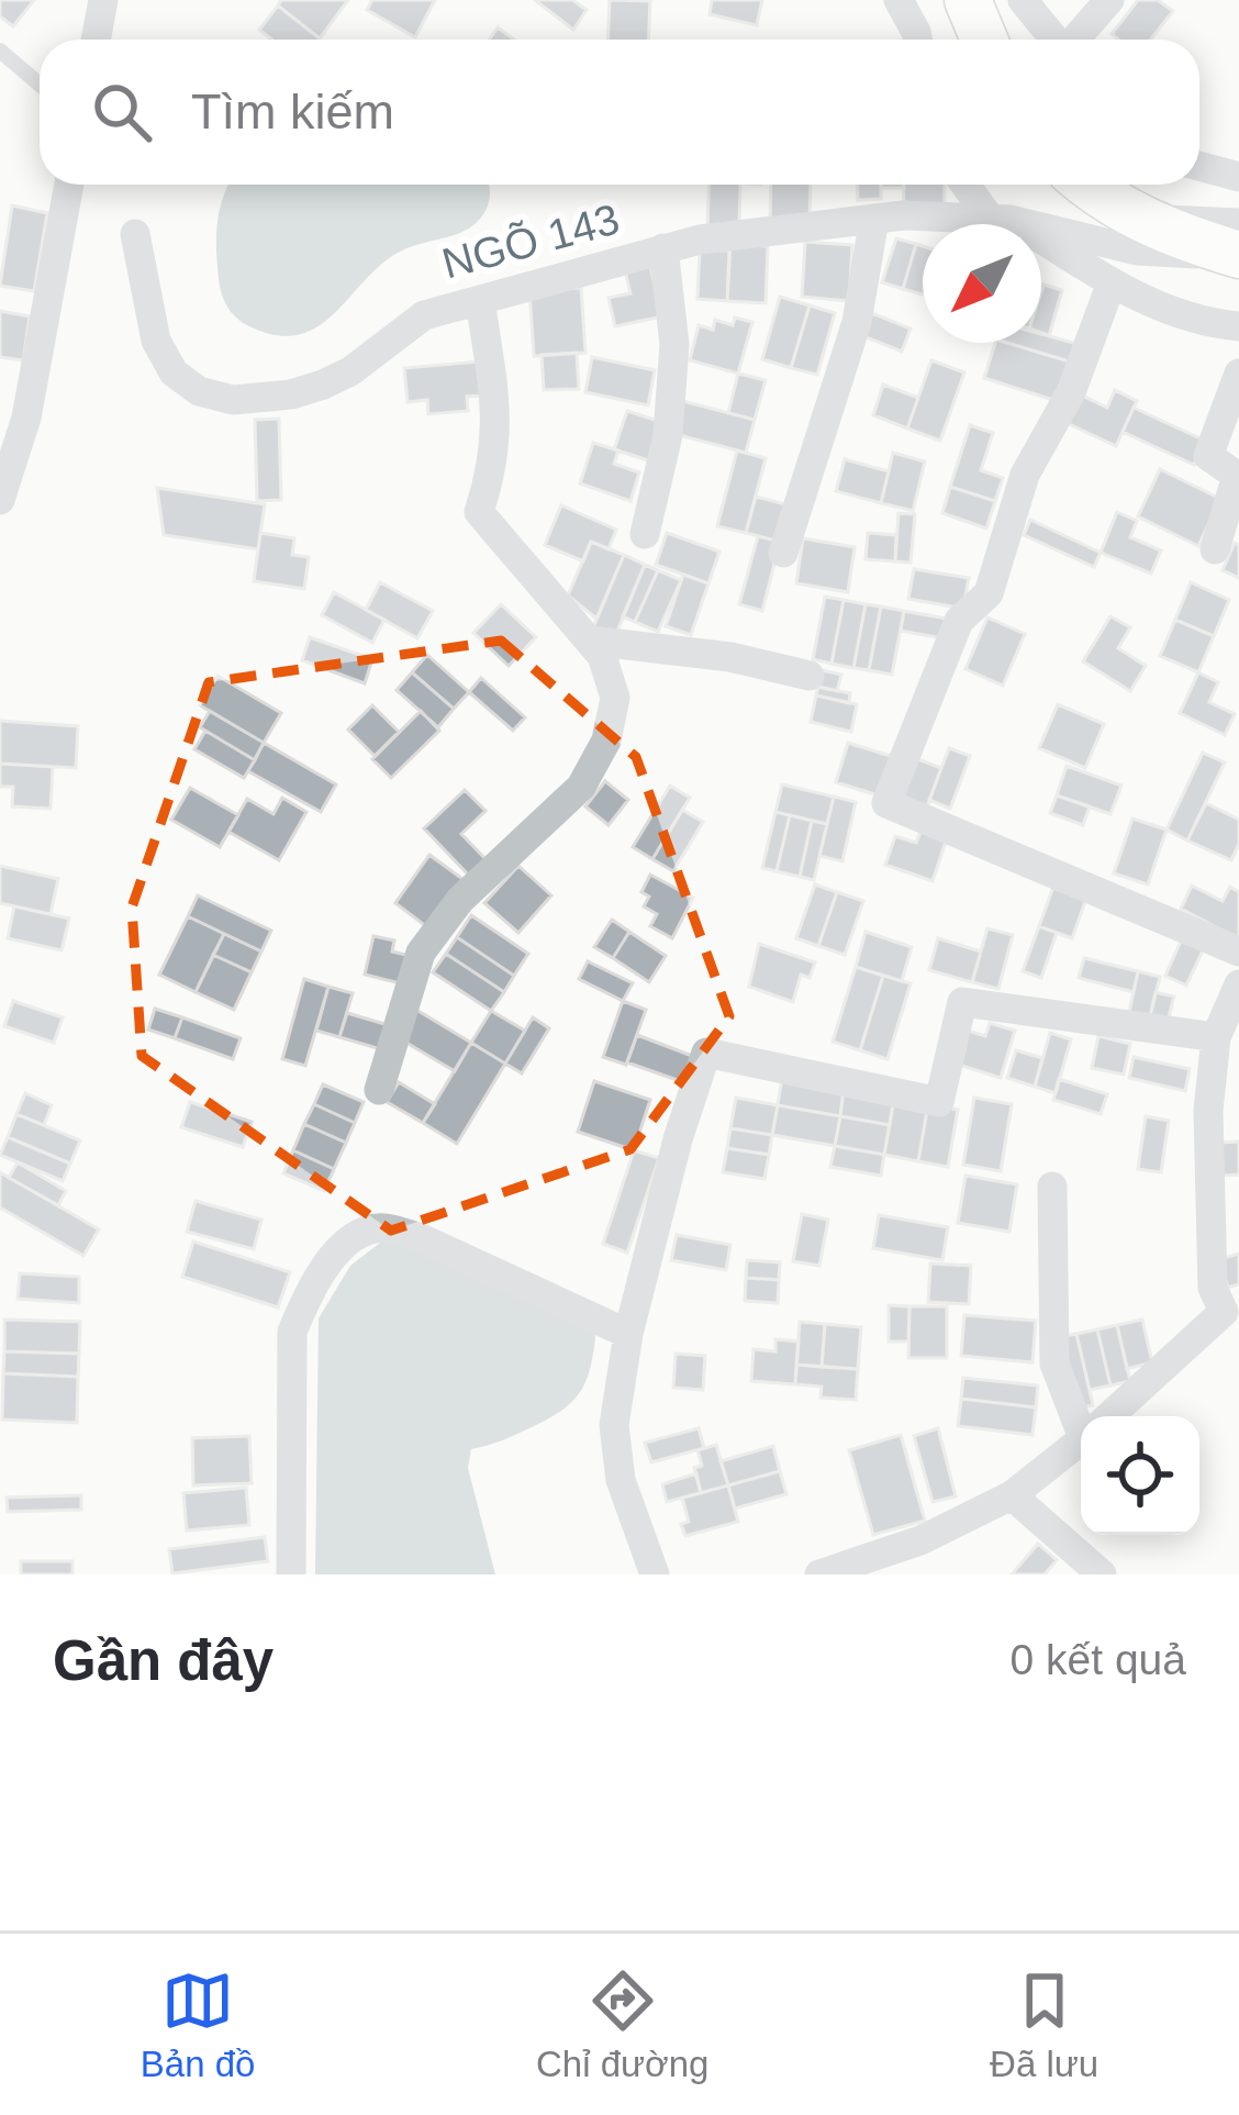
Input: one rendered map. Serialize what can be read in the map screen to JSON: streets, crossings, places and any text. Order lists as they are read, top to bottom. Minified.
{"streets":{"street":["NGÕ 143"]},"north":"bottom left","page":{"search":"Tìm kiếm","heading":["Gần đây","0 kết quả"],"nav":["Bản đồ","Chỉ đường","Đã lưu"]}}
